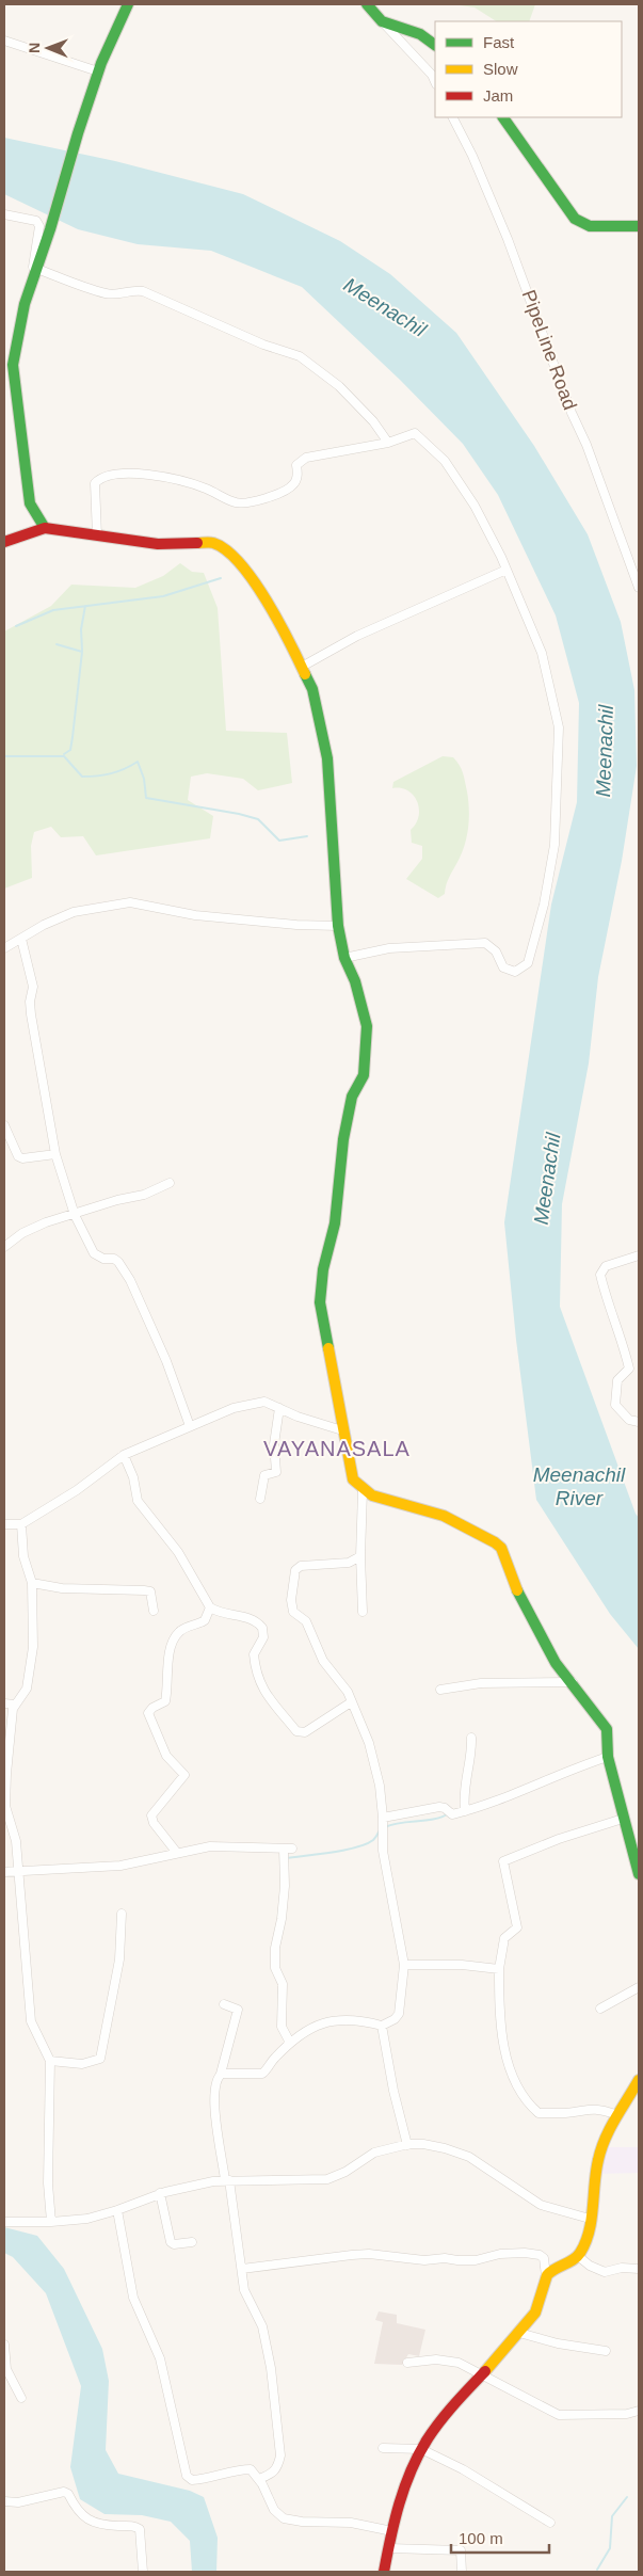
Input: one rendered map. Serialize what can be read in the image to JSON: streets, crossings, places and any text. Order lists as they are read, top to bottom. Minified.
{"streets":{"street":["PipeLine Road"]},"districts":["VAYANASALA"],"water":["Meenachil","Meenachil River"],"legend":["Fast","Slow","Jam"],"scale_bar":"100 m","north":"left"}
